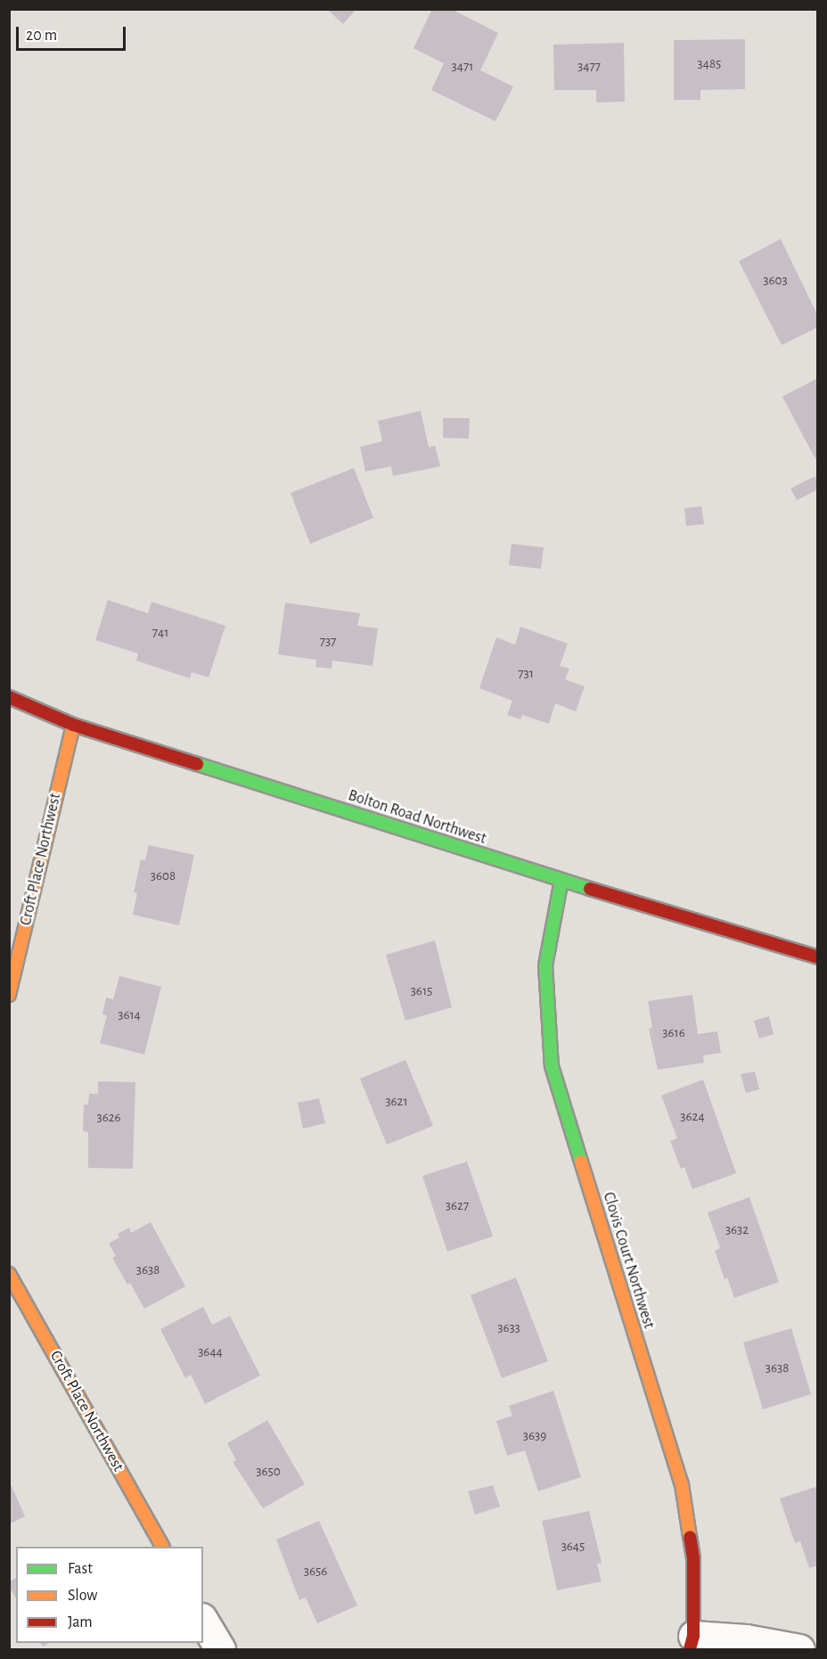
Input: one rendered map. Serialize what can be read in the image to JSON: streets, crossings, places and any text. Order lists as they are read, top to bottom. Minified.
{"streets":{"street":["Bolton Road Northwest","Croft Place Northwest","Clovis Court Northwest"]},"crossings":[["Bolton Road Northwest","Croft Place Northwest"],["Bolton Road Northwest","Clovis Court Northwest"]],"house_numbers":["3485","3471","3477","3603","741","737","731","3608","3615","3614","3616","3621","3624","3626","3627","3632","3638","3633","3644","3638","3639","3650","3645","3656"],"legend":["Fast","Slow","Jam"],"scale_bar":"20 m"}
